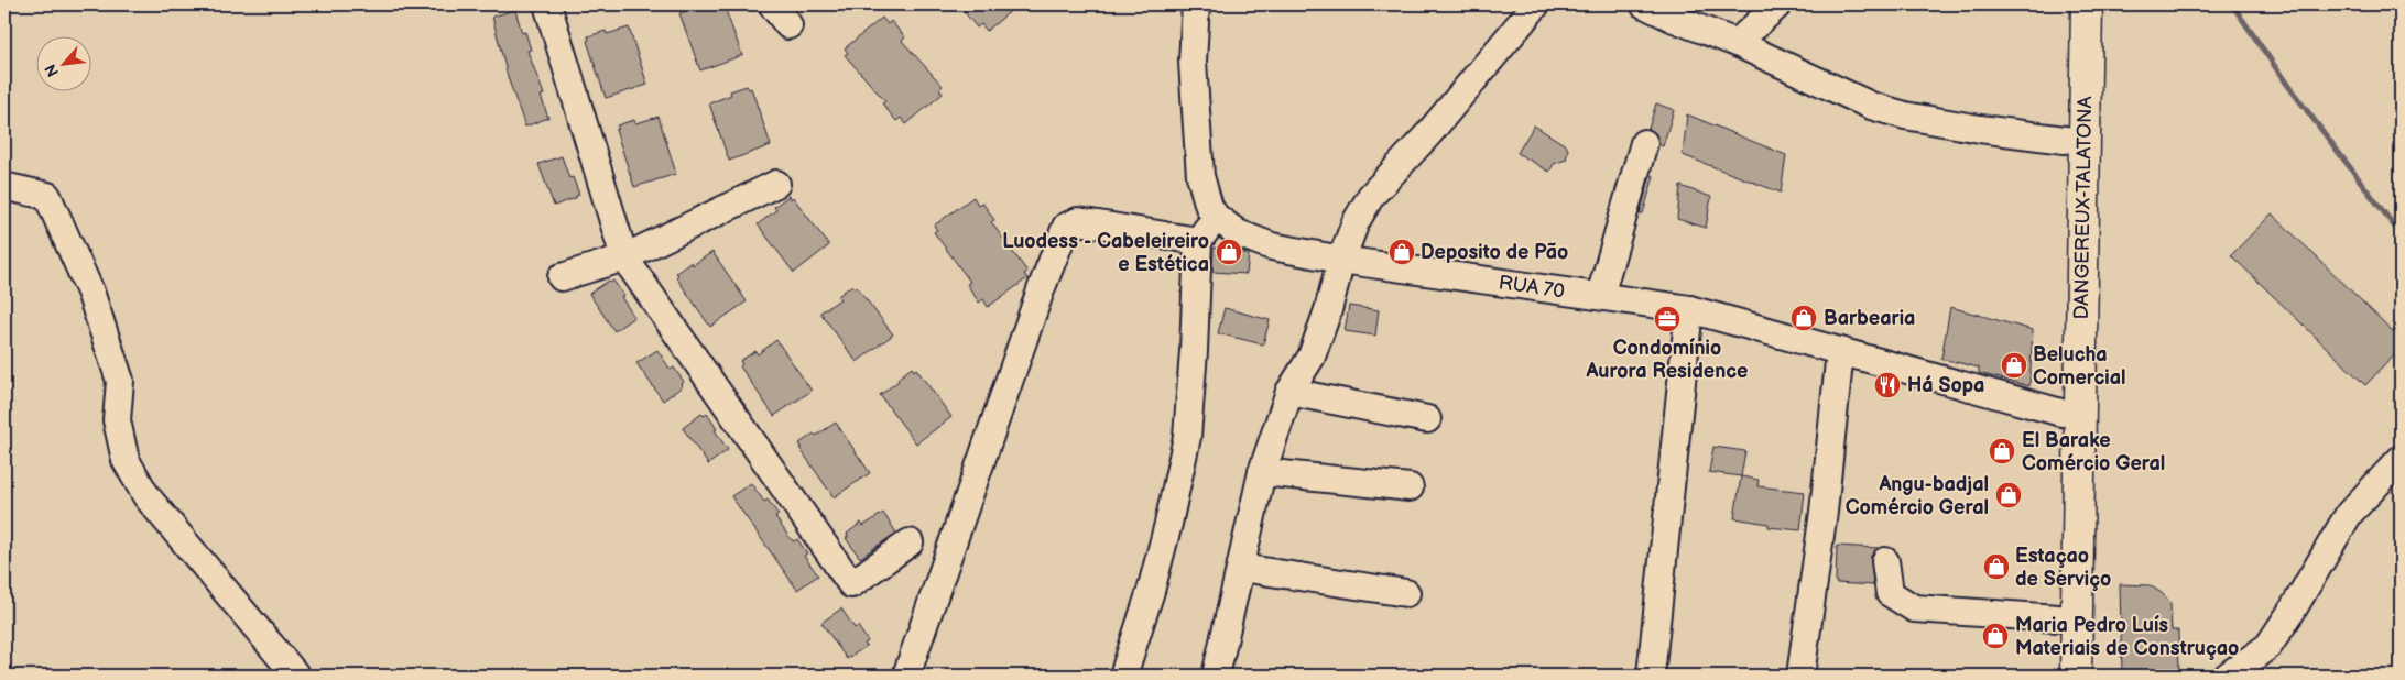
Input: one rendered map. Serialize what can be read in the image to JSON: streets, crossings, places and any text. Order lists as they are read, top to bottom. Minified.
{"streets":{"main road":["DANGEREUX-TALATONA"],"street":["RUA 70"]},"crossings":[["DANGEREUX-TALATONA","RUA 70"]],"places":{"shop":["Luodess - Cabeleireiro e Estética","Deposito de Pão","Barbearia","Belucha Comercial","El Barake Comércio Geral","Angu-badjal Comércio Geral","Estaçao de Serviço","Maria Pedro Luís Materiais de Construçao"],"office":["Condomínio Aurora Residence"],"restaurant":["Há Sopa"]},"north":"bottom left"}
